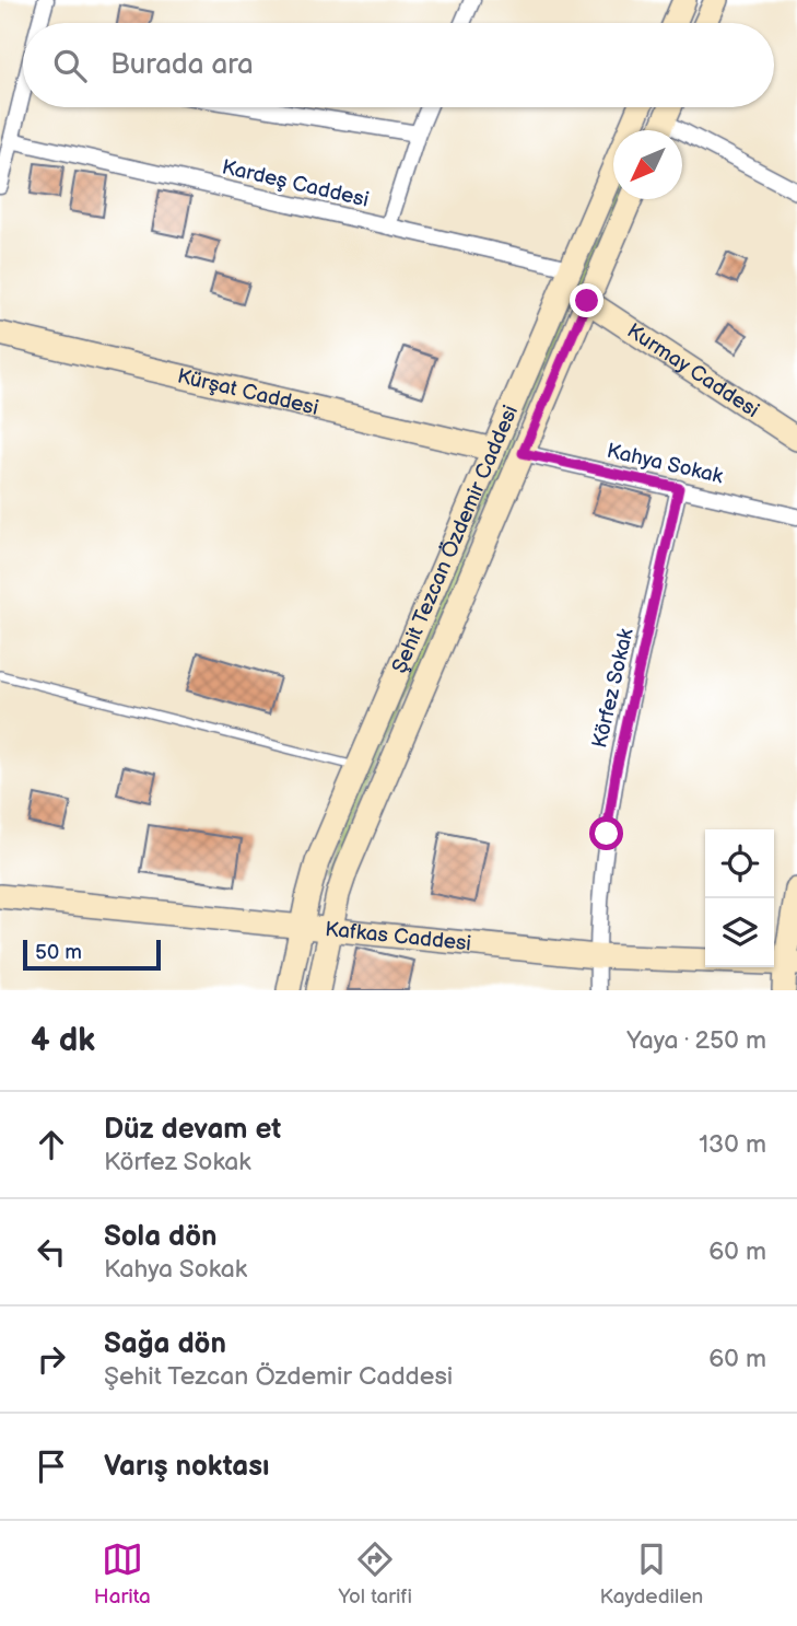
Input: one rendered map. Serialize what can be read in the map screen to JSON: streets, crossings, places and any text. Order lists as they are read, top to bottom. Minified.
{"streets":{"street":["Kardeş Caddesi","Kurmay Caddesi","Kürşat Caddesi","Kahya Sokak","Şehit Tezcan Özdemir Caddesi","Körfez Sokak","Kafkas Caddesi"]},"crossings":[["Kardeş Caddesi","Şehit Tezcan Özdemir Caddesi"],["Kurmay Caddesi","Şehit Tezcan Özdemir Caddesi"],["Kürşat Caddesi","Şehit Tezcan Özdemir Caddesi"],["Kahya Sokak","Şehit Tezcan Özdemir Caddesi"],["Kahya Sokak","Körfez Sokak"],["Şehit Tezcan Özdemir Caddesi","Kafkas Caddesi"],["Körfez Sokak","Kafkas Caddesi"]],"scale_bar":"50 m","north":"bottom left","page":{"search":"Burada ara","scale":"50 m","heading":["4 dk","Yaya · 250 m"],"list":[["Düz devam et","Körfez Sokak","130 m"],["Sola dön","Kahya Sokak","60 m"],["Sağa dön","Şehit Tezcan Özdemir Caddesi","60 m"],"Varış noktası"],"nav":["Harita","Yol tarifi","Kaydedilen"]}}
